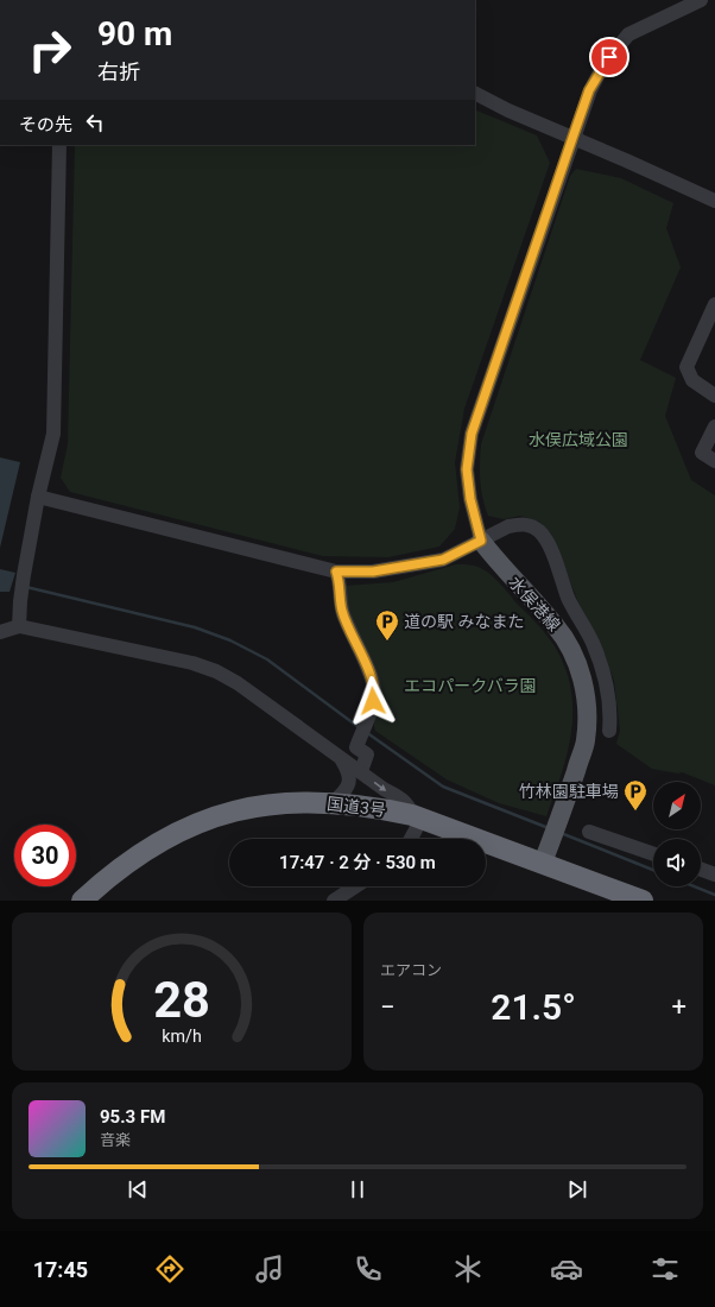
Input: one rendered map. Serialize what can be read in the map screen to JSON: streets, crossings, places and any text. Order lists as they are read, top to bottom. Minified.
{"streets":{"highway":["国道3号"],"main road":["水俣港線"]},"crossings":[["水俣港線","国道3号"]],"parks":["水俣広域公園","エコパークバラ園"],"places":{"parking":["道の駅 みなまた","竹林園駐車場"]},"north":"top right","page":{"turn":["90 m","右折"],"then":"その先","limit":"30","trip":"17:47 · 2 分 · 530 m","tile":"エアコン","heat":["−","21.5°","+"],"song":["95.3 FM","音楽"],"tabs":"17:45","gauge":["28","km/h"]}}
